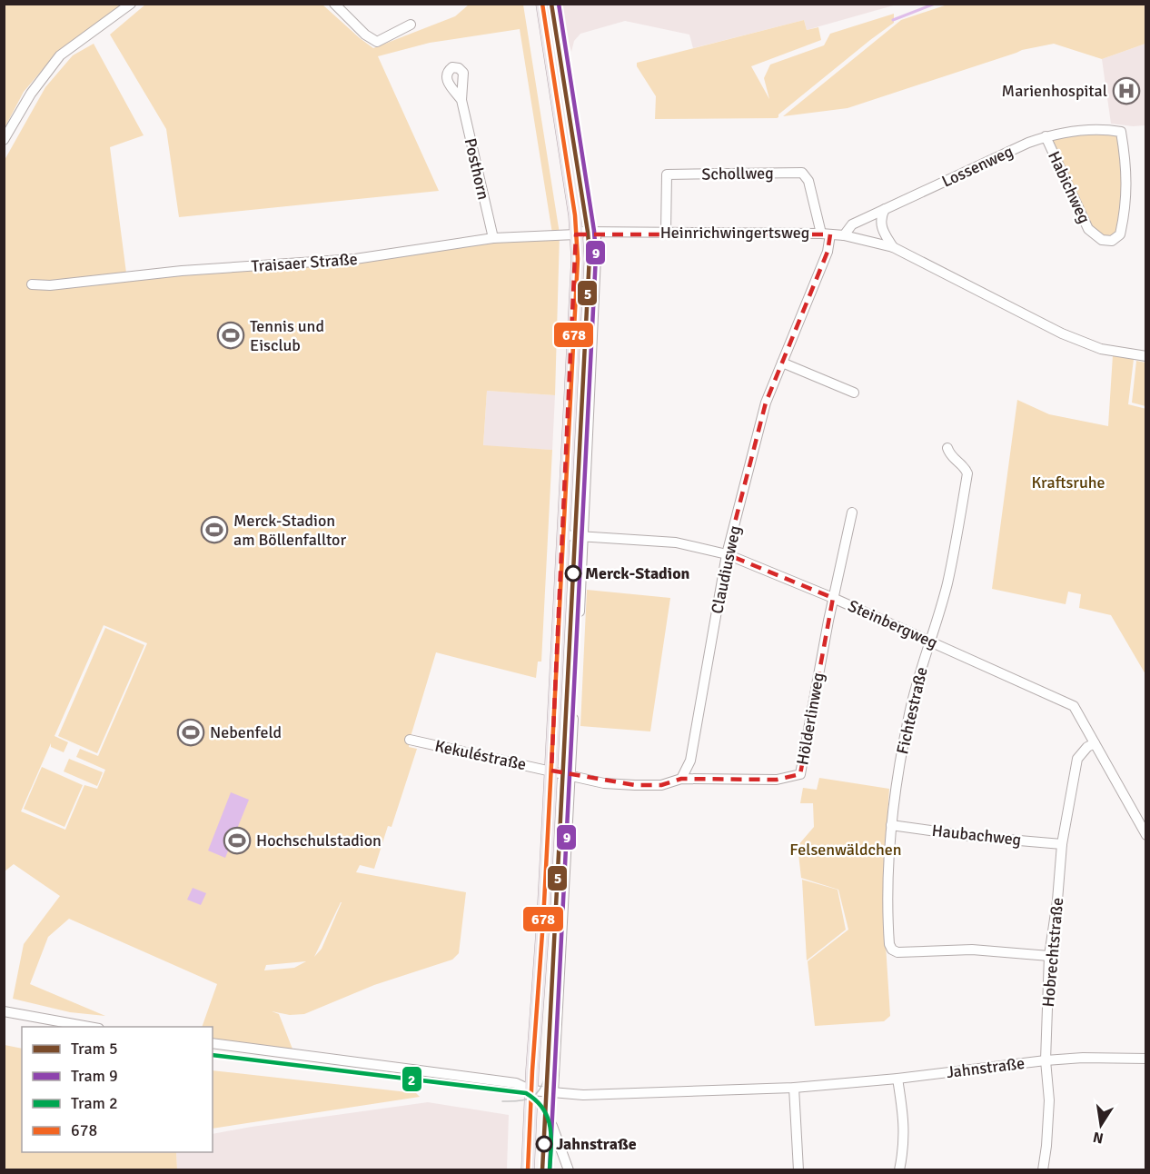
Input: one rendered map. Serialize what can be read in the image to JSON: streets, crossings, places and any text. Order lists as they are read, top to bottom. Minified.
{"streets":{"street":["Lossenweg","Posthorn","Schollweg","Habichweg","Heinrichwingertsweg","Traisaer Straße","Claudiusweg","Steinbergweg","Fichtestraße","Hölderlinweg","Kekuléstraße","Haubachweg","Hobrechtstraße","Jahnstraße"]},"crossings":[["Lossenweg","Habichweg"],["Lossenweg","Heinrichwingertsweg"],["Posthorn","Traisaer Straße"],["Schollweg","Heinrichwingertsweg"],["Schollweg","Claudiusweg"],["Heinrichwingertsweg","Traisaer Straße"],["Heinrichwingertsweg","Claudiusweg"],["Claudiusweg","Steinbergweg"],["Claudiusweg","Hölderlinweg"],["Steinbergweg","Fichtestraße"],["Steinbergweg","Hölderlinweg"],["Steinbergweg","Hobrechtstraße"],["Fichtestraße","Haubachweg"],["Fichtestraße","Hobrechtstraße"],["Hölderlinweg","Kekuléstraße"],["Haubachweg","Hobrechtstraße"],["Hobrechtstraße","Jahnstraße"]],"parks":["Kraftsruhe","Felsenwäldchen"],"places":{"hospital":["Marienhospital"],"sports":["Tennis und Eisclub","Merck-Stadion am Böllenfalltor","Nebenfeld","Hochschulstadion"],"other":["Merck-Stadion","Jahnstraße"]},"lines":["tram line 5","tram line 9","transit line 678","tram line 2"],"legend":["Tram 5","Tram 9","Tram 2","678"],"north":"bottom"}
